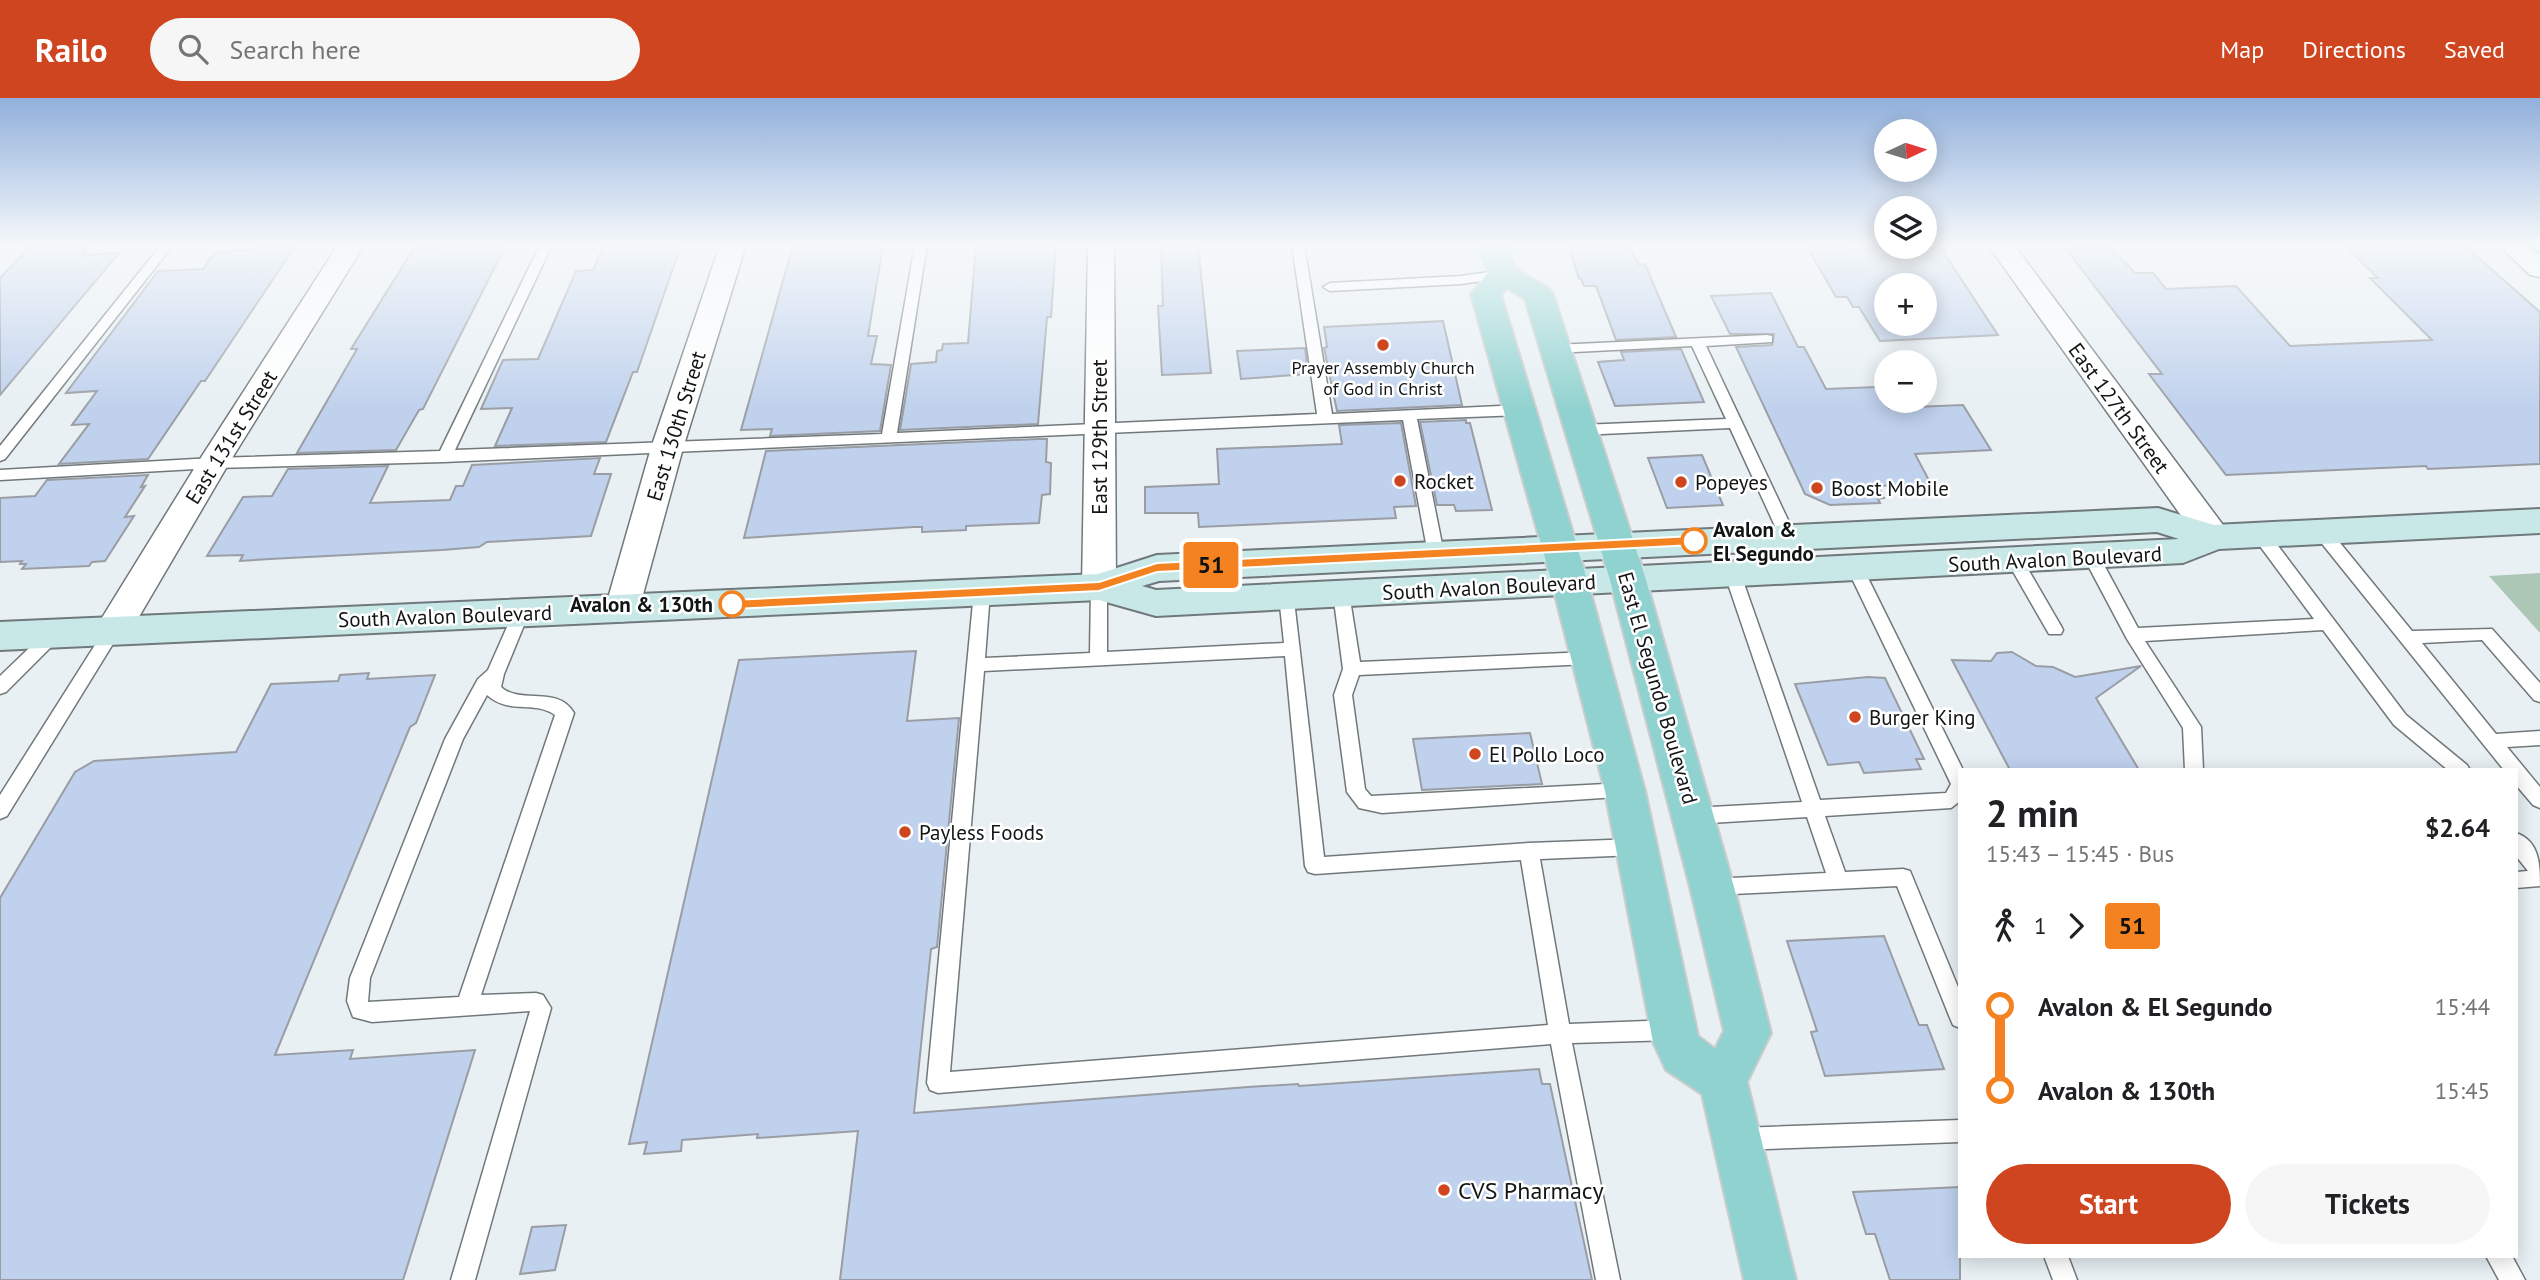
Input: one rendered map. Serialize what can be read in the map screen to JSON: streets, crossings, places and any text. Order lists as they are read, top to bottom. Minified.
{"streets":{"main road":["South Avalon Boulevard","East El Segundo Boulevard"],"street":["East 127th Street","East 130th Street","East 131st Street","East 129th Street"]},"crossings":[["East 127th Street","South Avalon Boulevard"],["East 130th Street","South Avalon Boulevard"],["East 131st Street","South Avalon Boulevard"],["East 129th Street","South Avalon Boulevard"],["South Avalon Boulevard","East El Segundo Boulevard"]],"places":["Prayer Assembly Church of God in Christ","Rocket","Popeyes","Boost Mobile","Avalon & El Segundo","Avalon & 130th","Burger King","El Pollo Loco","Payless Foods","CVS Pharmacy"],"lines":["bus line 51"],"north":"right","page":{"header":"Railo","search":"Search here","nav":["Map","Directions","Saved"],"on_map":"51","map_buttons":["+","−"],"heading":["2 min","15:43 – 15:45 · Bus","$2.64"],"legs":["1","51"],"list":[{"name":"Avalon & El Segundo","value":"15:44"},{"name":"Avalon & 130th","value":"15:45"}],"buttons":["Start","Tickets"]}}
